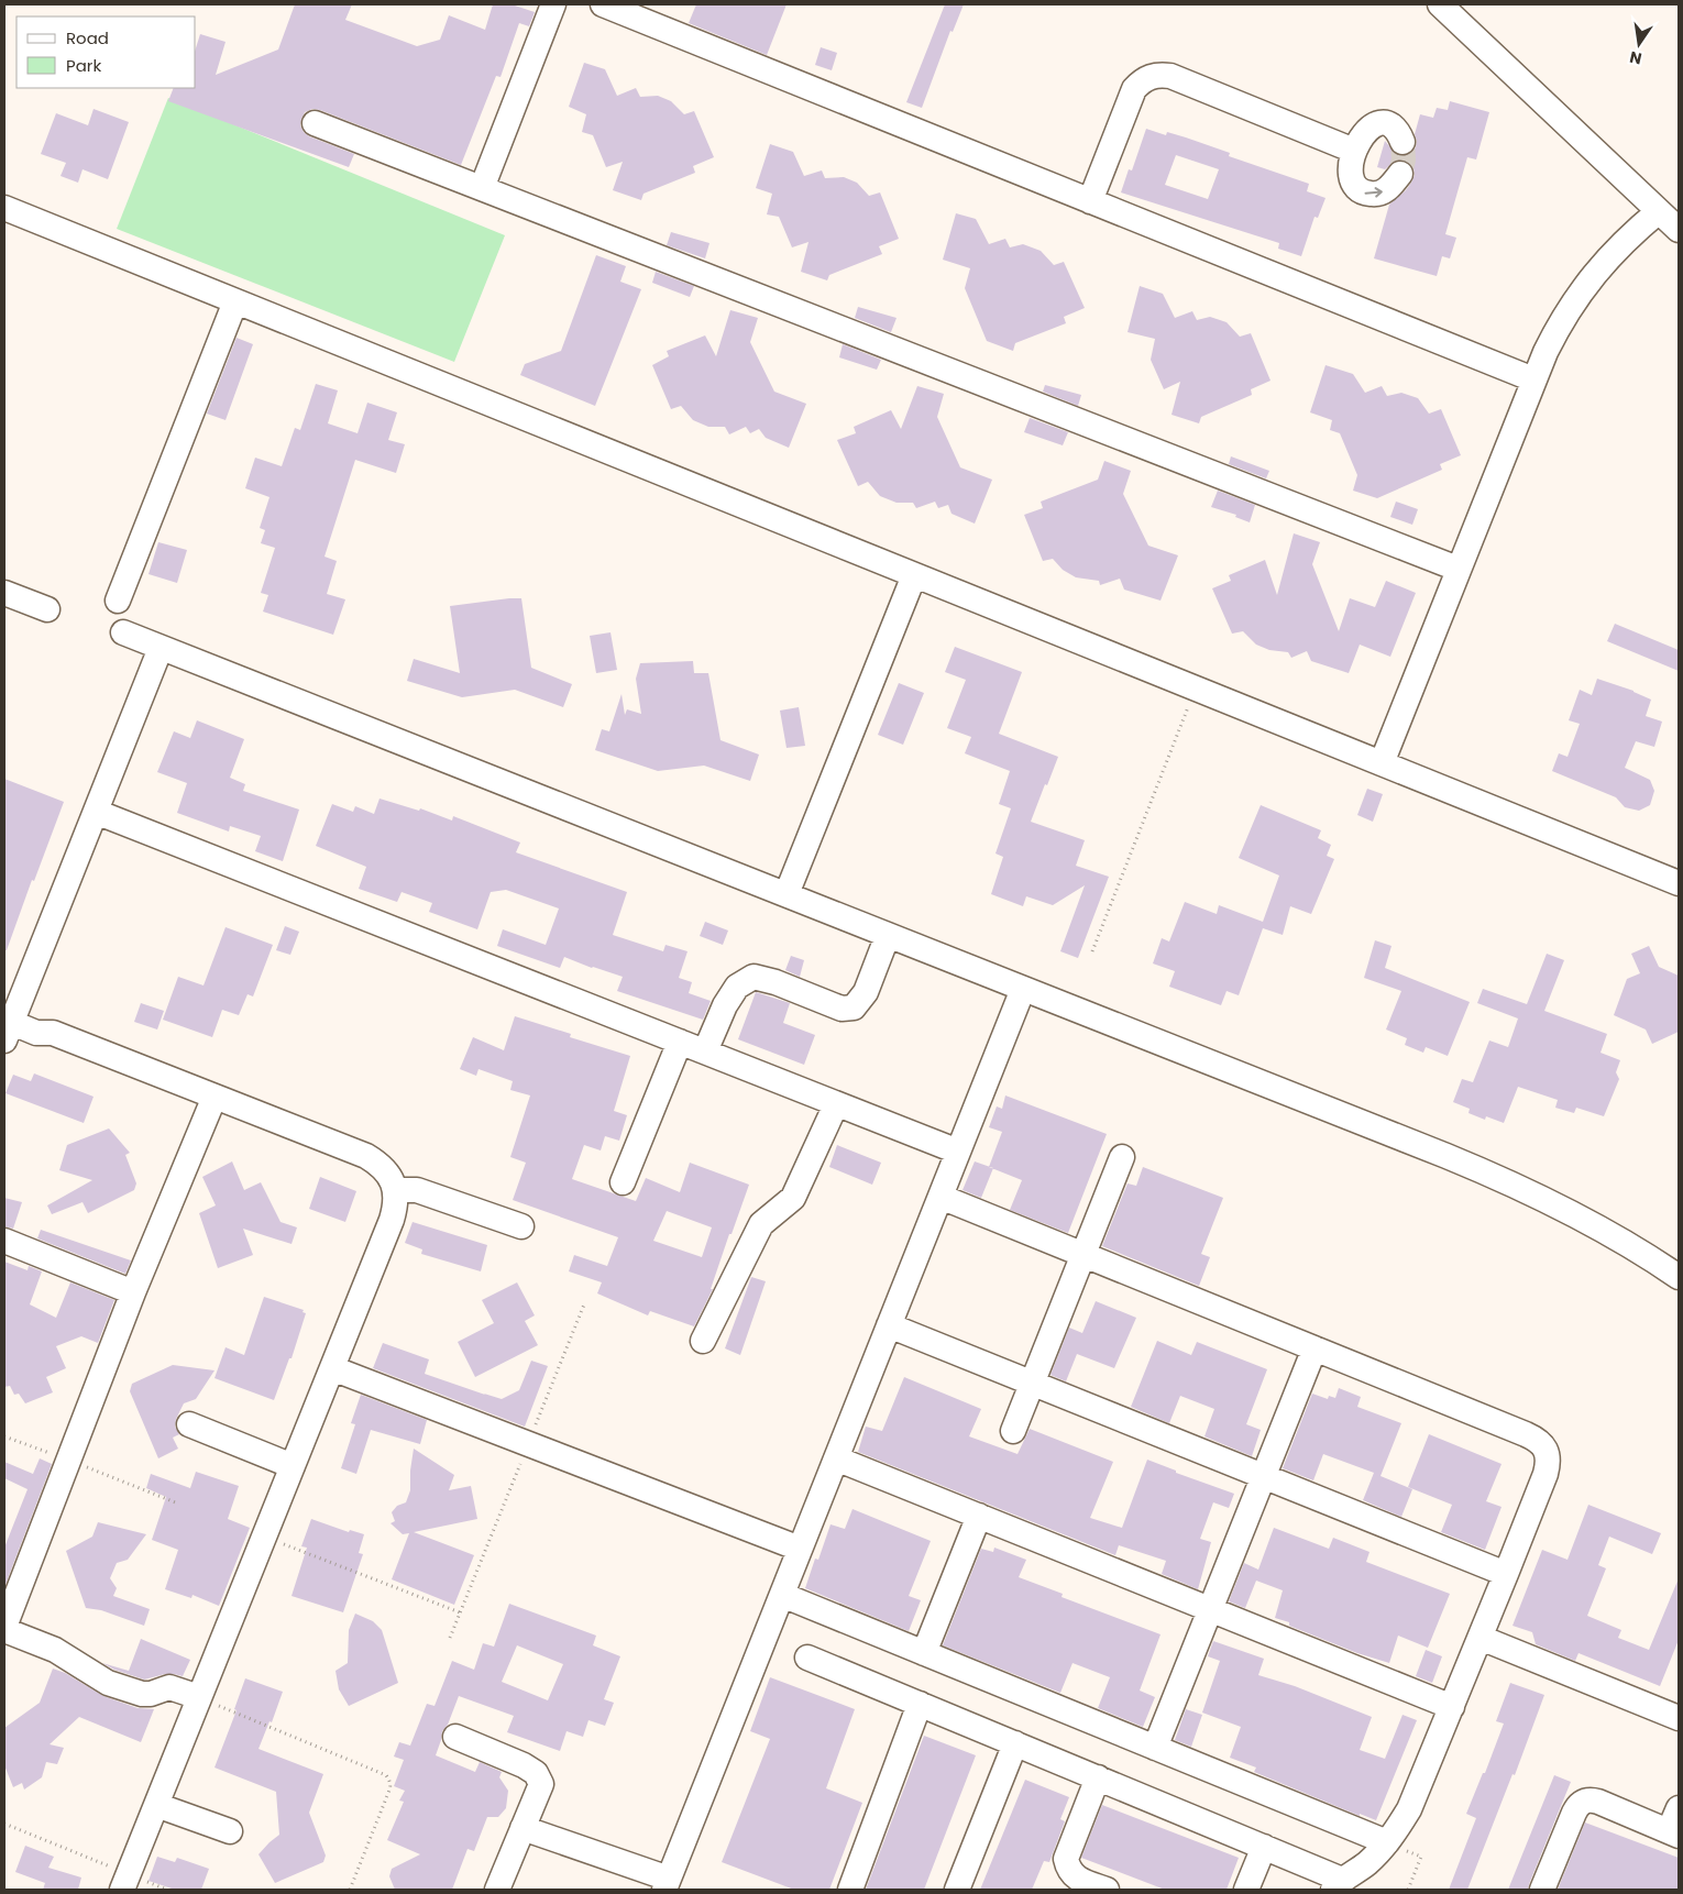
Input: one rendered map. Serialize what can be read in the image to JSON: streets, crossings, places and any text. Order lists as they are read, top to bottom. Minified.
{"legend":["Road","Park"],"north":"bottom"}
